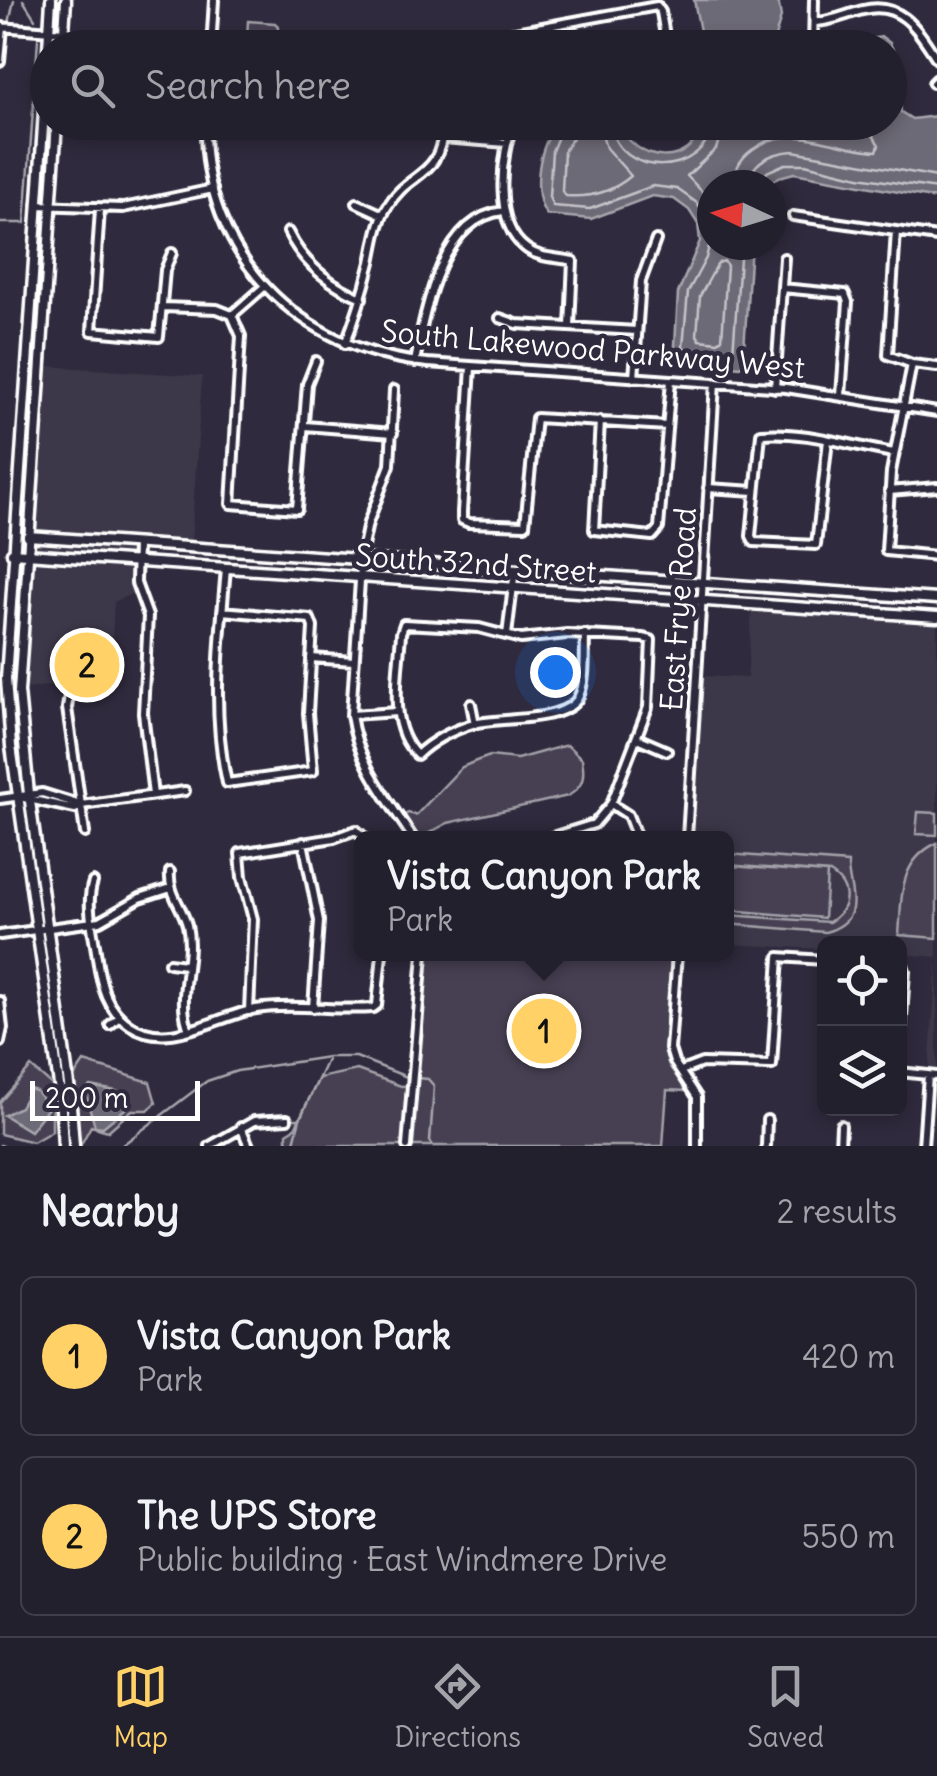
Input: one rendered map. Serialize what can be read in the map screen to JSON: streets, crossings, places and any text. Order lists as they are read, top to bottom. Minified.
{"streets":{"main road":["South 32nd Street"],"street":["South Lakewood Parkway West","East Frye Road"]},"crossings":[["South Lakewood Parkway West","East Frye Road"],["South 32nd Street","East Frye Road"]],"scale_bar":"200 m","north":"left","page":{"search":"Search here","pins":["2","1"],"popup":["Vista Canyon Park","Park"],"scale":"200 m","heading":["Nearby","2 results"],"list":[{"mark":"1","name":"Vista Canyon Park","note":"Park","value":"420 m"},{"mark":"2","name":"The UPS Store","note":"Public building · East Windmere Drive","value":"550 m"}],"nav":["Map","Directions","Saved"]}}
